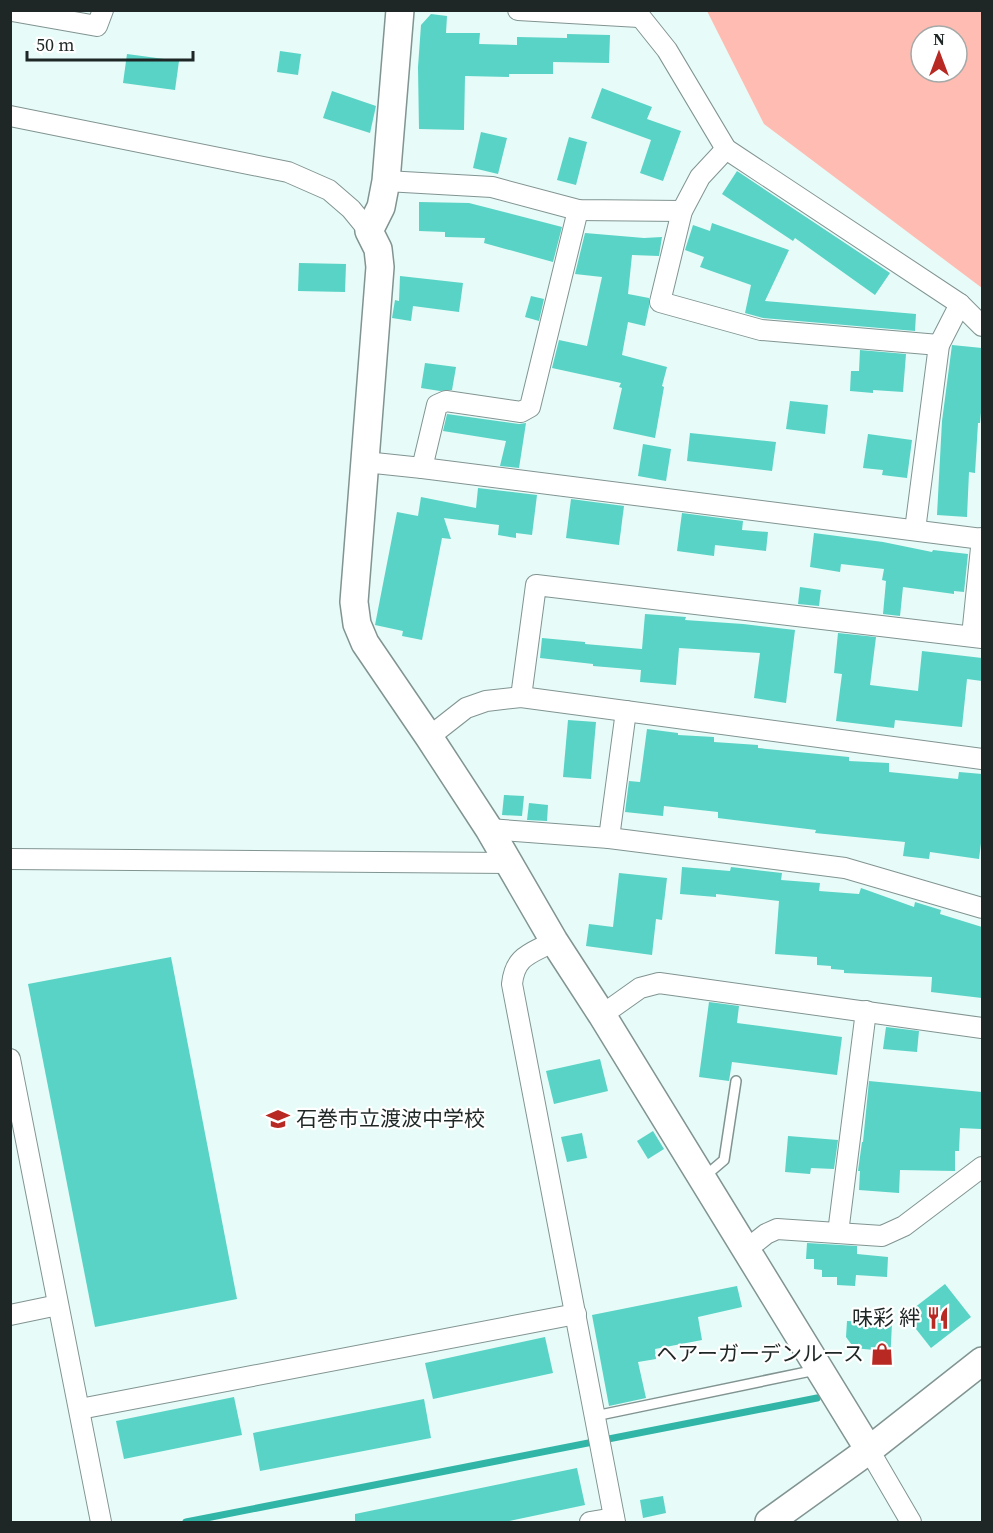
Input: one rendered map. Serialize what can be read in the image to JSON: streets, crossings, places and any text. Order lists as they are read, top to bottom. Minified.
{"places":{"school or university":["石巻市立渡波中学校"],"restaurant":["味彩 絆"],"shop":["ヘアーガーデンルース"]},"scale_bar":"50 m","north":"top"}
